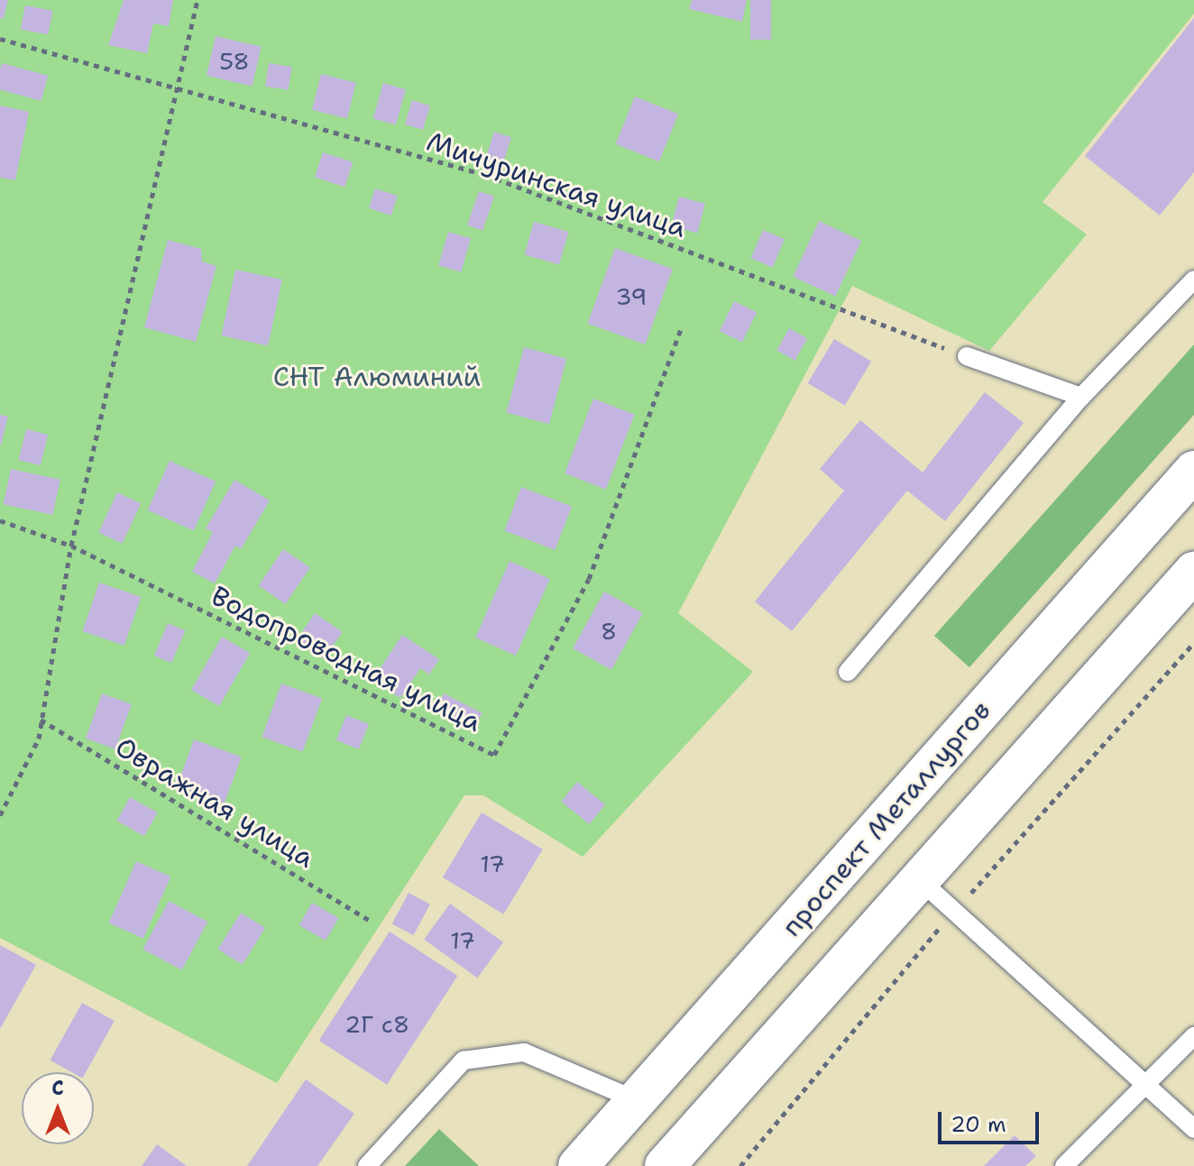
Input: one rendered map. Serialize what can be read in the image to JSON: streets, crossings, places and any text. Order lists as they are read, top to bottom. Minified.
{"streets":{"main road":["проспект Металлургов"],"path":["Мичуринская улица","Водопроводная улица","Овражная улица"]},"parks":["СНТ Алюминий"],"house_numbers":["58","39","8","17","17","2Г с8"],"scale_bar":"20 m","north":"top"}
